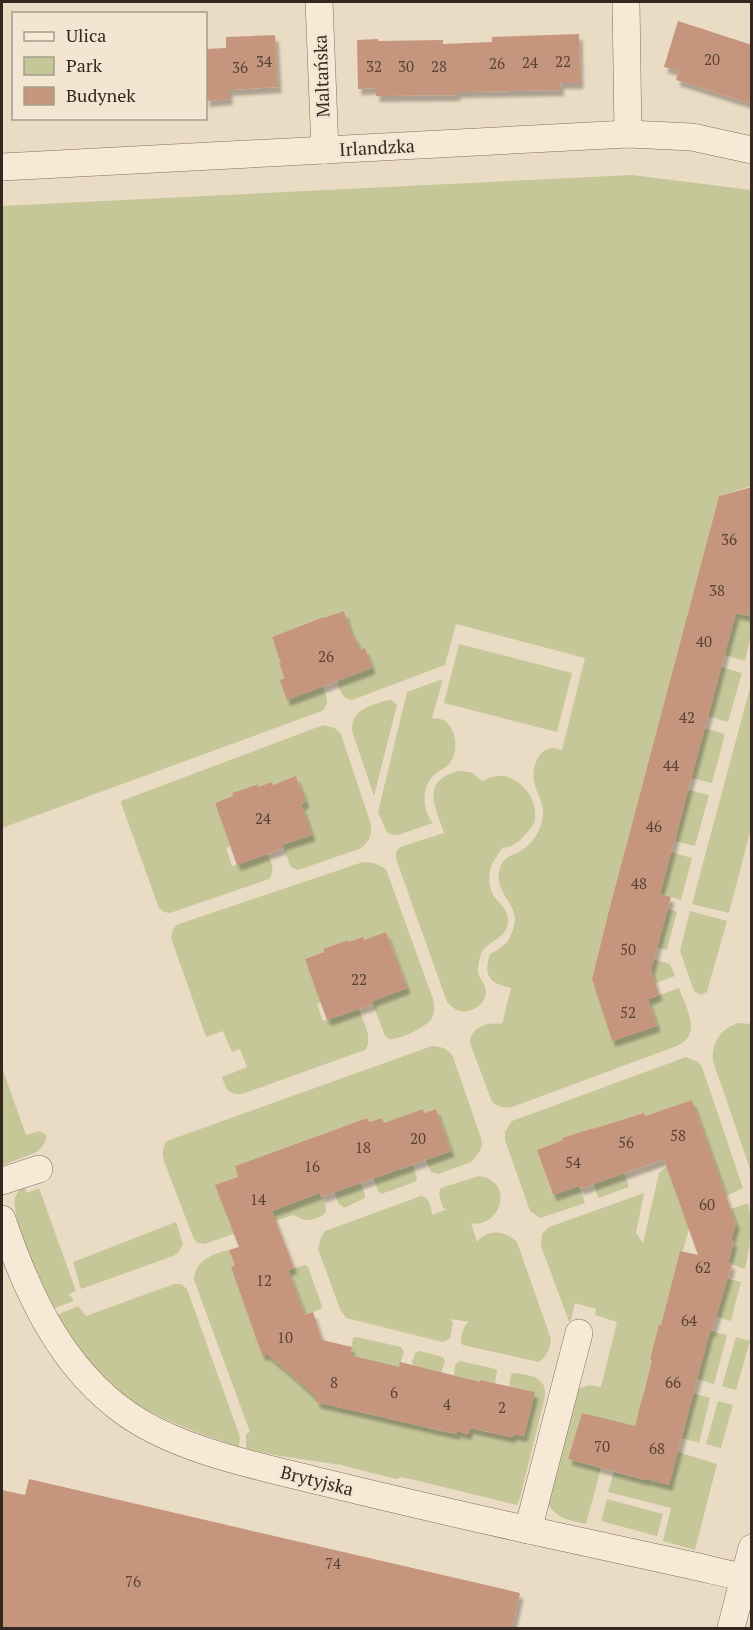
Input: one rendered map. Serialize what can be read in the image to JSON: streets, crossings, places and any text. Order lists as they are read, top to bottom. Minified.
{"streets":{"street":["Maltańska","Irlandzka","Brytyjska"]},"crossings":[["Maltańska","Irlandzka"]],"house_numbers":["20","34","22","24","26","32","30","28","36","36","38","40","26","42","44","24","46","48","50","22","52","58","20","56","18","54","16","14","60","62","12","64","10","8","66","6","4","2","70","68","74","76"],"legend":["Ulica","Park","Budynek"]}
